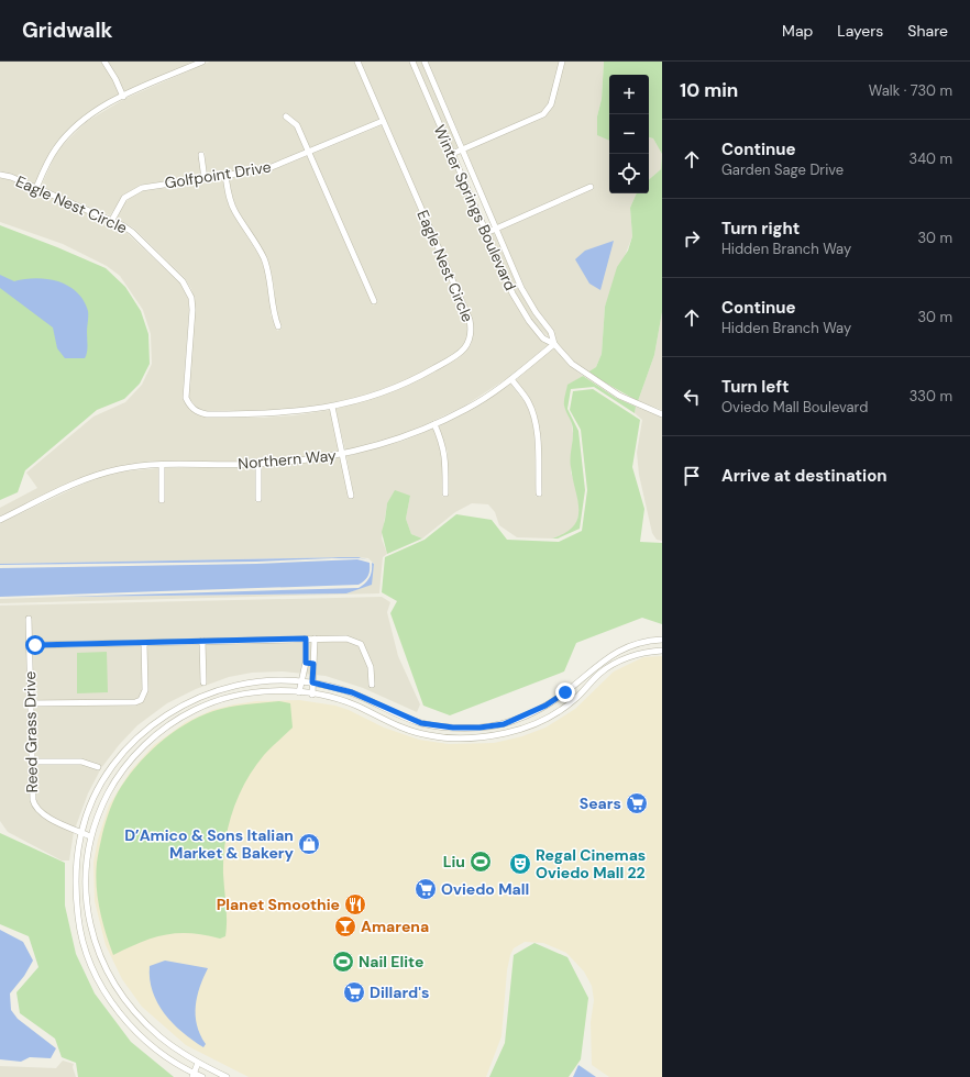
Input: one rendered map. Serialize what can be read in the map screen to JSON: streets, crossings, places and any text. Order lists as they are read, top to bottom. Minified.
{"streets":{"street":["Golfpoint Drive","Eagle Nest Circle","Winter Springs Boulevard","Northern Way","Reed Grass Drive"]},"crossings":[["Golfpoint Drive","Eagle Nest Circle"],["Winter Springs Boulevard","Northern Way"]],"places":{"supermarket":["Sears","Oviedo Mall","Dillard's"],"shop":["D’Amico & Sons Italian Market & Bakery"],"sports":["Liu","Nail Elite"],"theatre":["Regal Cinemas Oviedo Mall 22"],"restaurant":["Planet Smoothie"],"bar":["Amarena"]},"page":{"header":"Gridwalk","nav":["Map","Layers","Share"],"heading":["10 min","Walk · 730 m"],"map_buttons":["+","−"],"list":[["Continue","Garden Sage Drive","340 m"],["Turn right","Hidden Branch Way","30 m"],["Continue","Hidden Branch Way","30 m"],["Turn left","Oviedo Mall Boulevard","330 m"],"Arrive at destination"]}}
